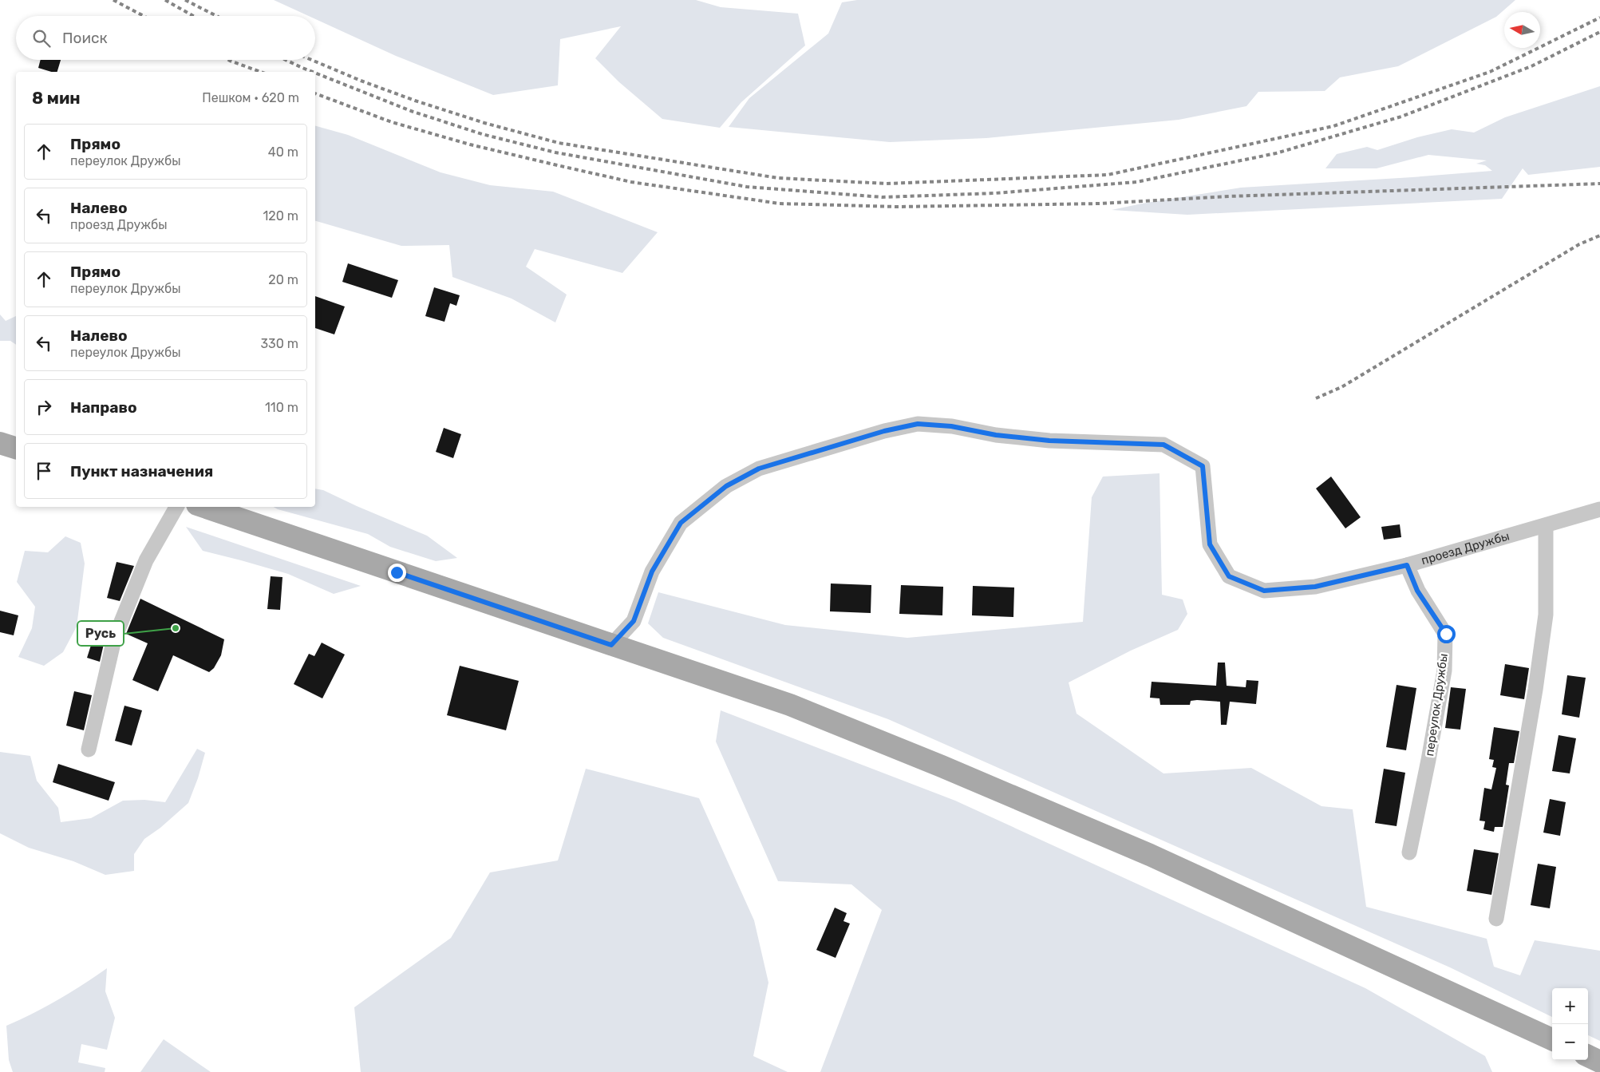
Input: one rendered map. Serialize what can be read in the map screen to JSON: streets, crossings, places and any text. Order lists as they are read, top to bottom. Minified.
{"streets":{"street":["проезд Дружбы","переулок Дружбы"]},"crossings":[["проезд Дружбы","переулок Дружбы"]],"places":["Русь"],"north":"left","page":{"search":"Поиск","heading":["8 мин","Пешком · 620 m"],"list":[["Прямо","переулок Дружбы","40 m"],["Налево","проезд Дружбы","120 m"],["Прямо","переулок Дружбы","20 m"],["Налево","переулок Дружбы","330 m"],["Направо","110 m"],"Пункт назначения"],"map_buttons":["+","−"]}}
